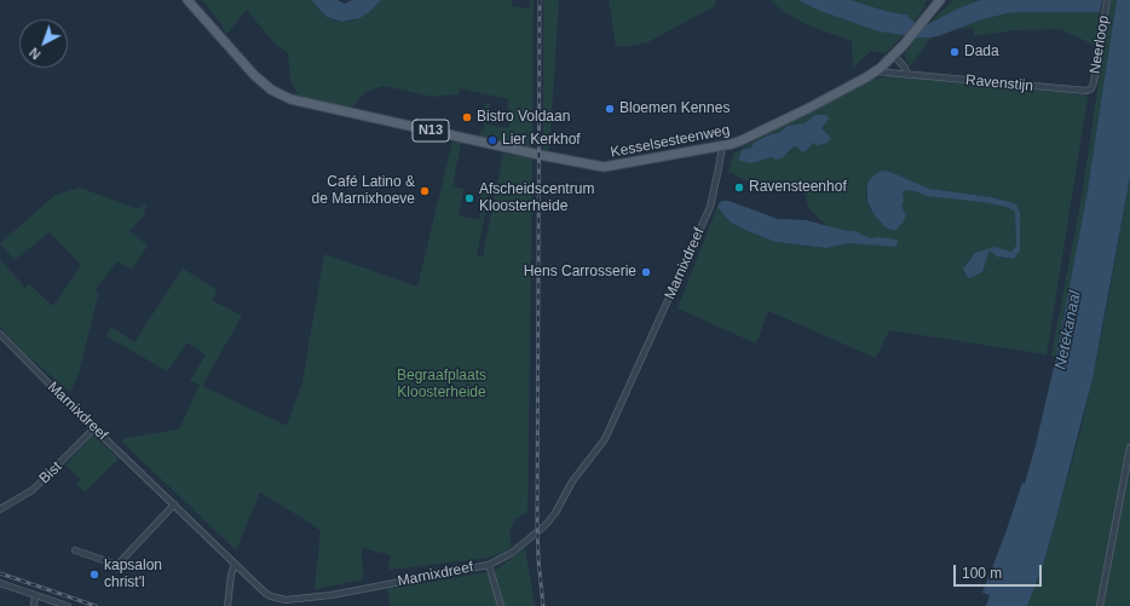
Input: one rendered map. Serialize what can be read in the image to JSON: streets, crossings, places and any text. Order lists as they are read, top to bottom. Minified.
{"streets":{"main road":["N13","Kesselsesteenweg"],"street":["Neerloop","Ravenstijn","Marnixdreef","Bist"]},"crossings":[["Neerloop","Ravenstijn"],["Ravenstijn","Kesselsesteenweg"],["Kesselsesteenweg","Marnixdreef"],["Marnixdreef","Bist"]],"water":["Netekanaal"],"parks":["Begraafplaats Kloosterheide"],"places":["Dada","Bloemen Kennes","Bistro Voldaan","Lier Kerkhof","Ravensteenhof","Café Latino & de Marnixhoeve","Afscheidscentrum Kloosterheide","Hens Carrosserie","kapsalon christ'l"],"scale_bar":"100 m","north":"bottom left"}
